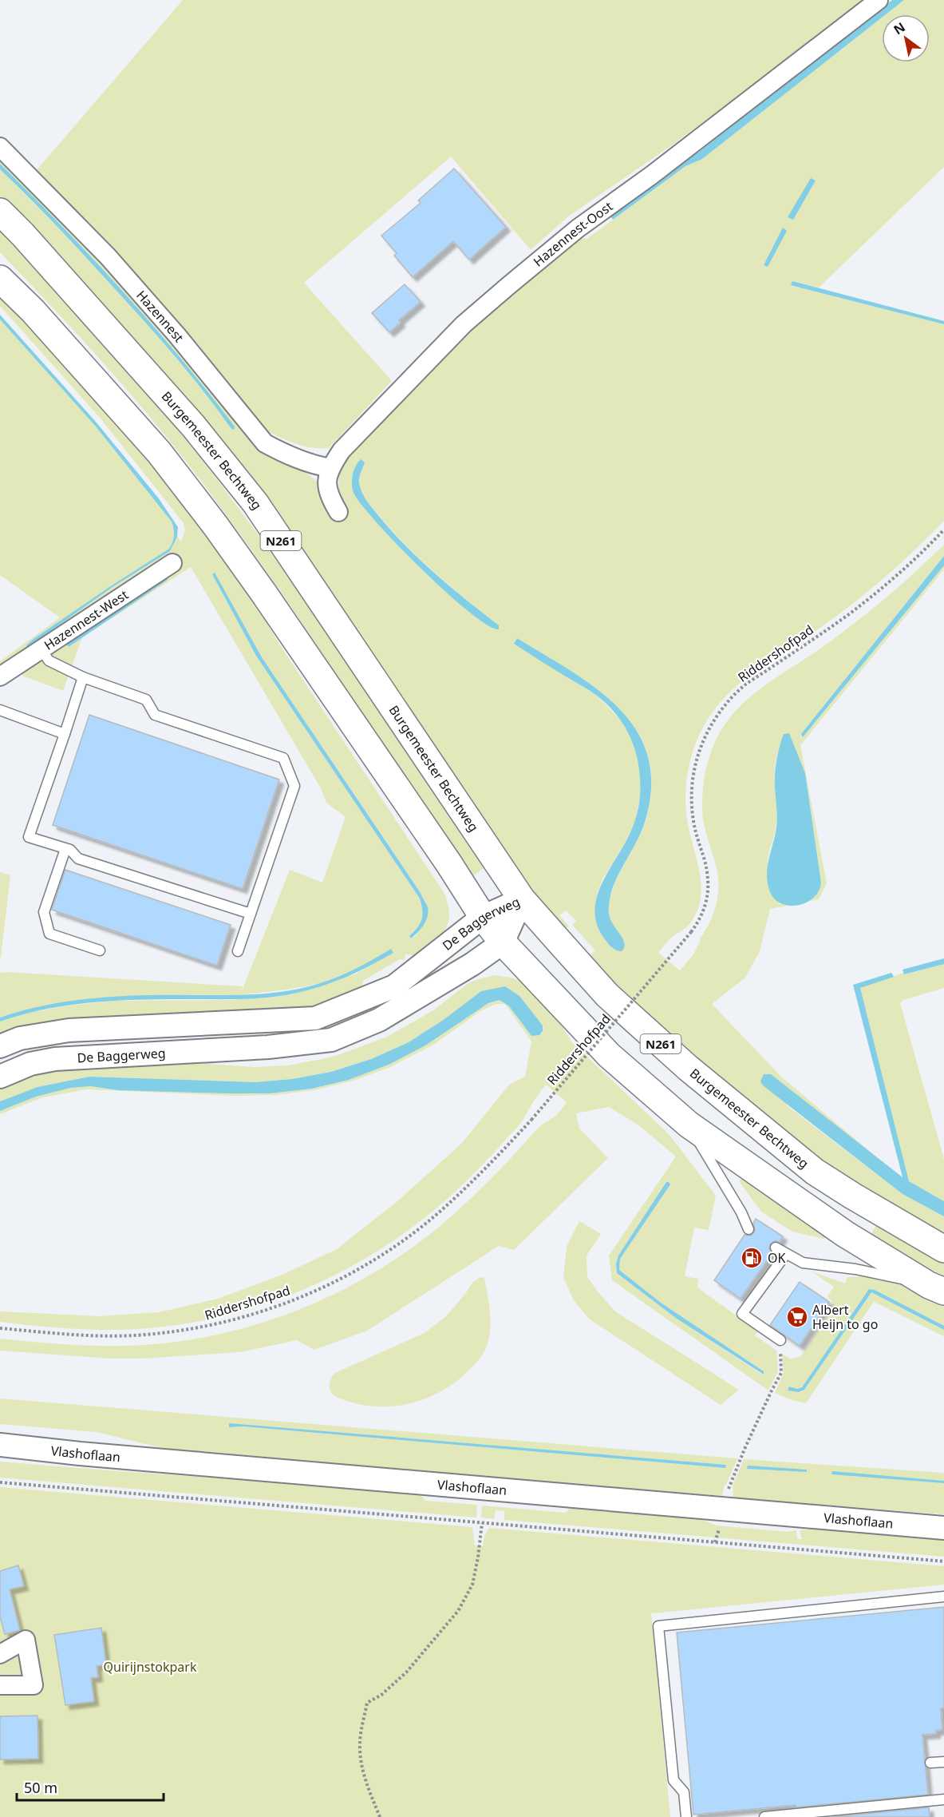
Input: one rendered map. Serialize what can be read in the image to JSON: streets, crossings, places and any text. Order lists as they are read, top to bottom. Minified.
{"streets":{"main road":["Burgemeester Bechtweg","N261"],"street":["Hazennest-Oost","Hazennest","Hazennest-West","De Baggerweg","Vlashoflaan"],"path":["Riddershofpad"]},"crossings":[["Hazennest-Oost","Hazennest"],["Burgemeester Bechtweg","De Baggerweg"]],"parks":["Quirijnstokpark"],"places":{"fuel station":["OK"],"supermarket":["Albert Heijn to go"]},"scale_bar":"50 m","north":"top left"}
